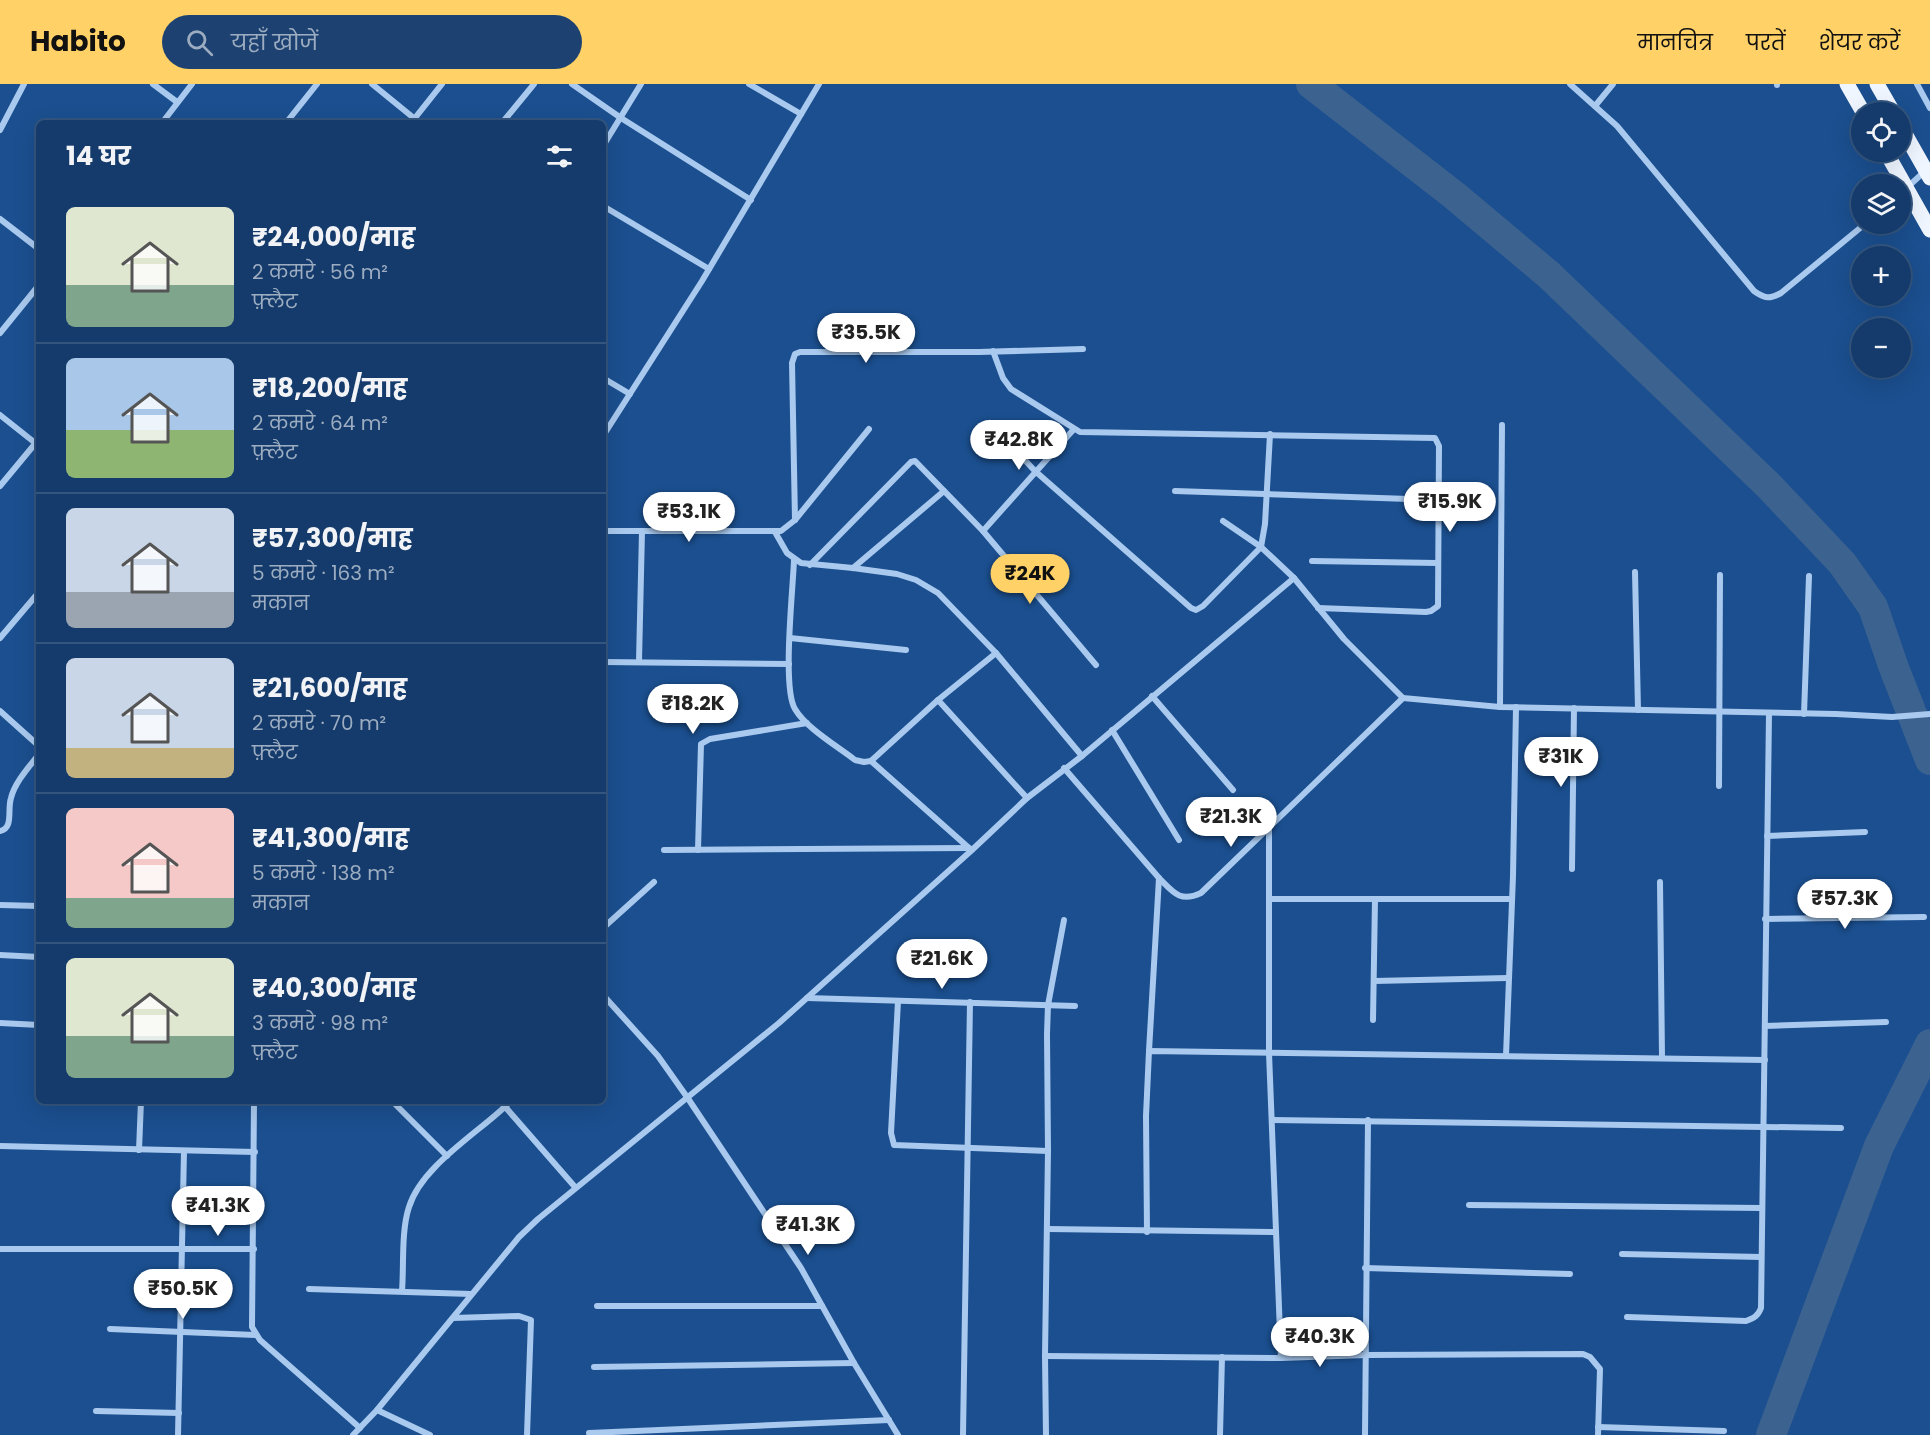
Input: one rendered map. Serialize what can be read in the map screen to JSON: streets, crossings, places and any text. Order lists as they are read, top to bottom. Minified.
{"page":{"header":"Habito","search":"यहाँ खोजें","nav":["मानचित्र","परतें","शेयर करें"],"map_buttons":["+","−"],"heading":"14 घर","list":[{"name":"₹24,000/माह","note":"2 कमरे · 56 m² · फ़्लैट"},{"name":"₹18,200/माह","note":"2 कमरे · 64 m² · फ़्लैट"},{"name":"₹57,300/माह","note":"5 कमरे · 163 m² · मकान"},{"name":"₹21,600/माह","note":"2 कमरे · 70 m² · फ़्लैट"},{"name":"₹41,300/माह","note":"5 कमरे · 138 m² · मकान"},{"name":"₹40,300/माह","note":"3 कमरे · 98 m² · फ़्लैट"}],"price":["₹35.5K","₹42.8K","₹15.9K","₹53.1K","₹24K","₹18.2K","₹31K","₹21.3K","₹57.3K","₹21.6K","₹41.3K","₹41.3K","₹50.5K","₹40.3K"]}}
